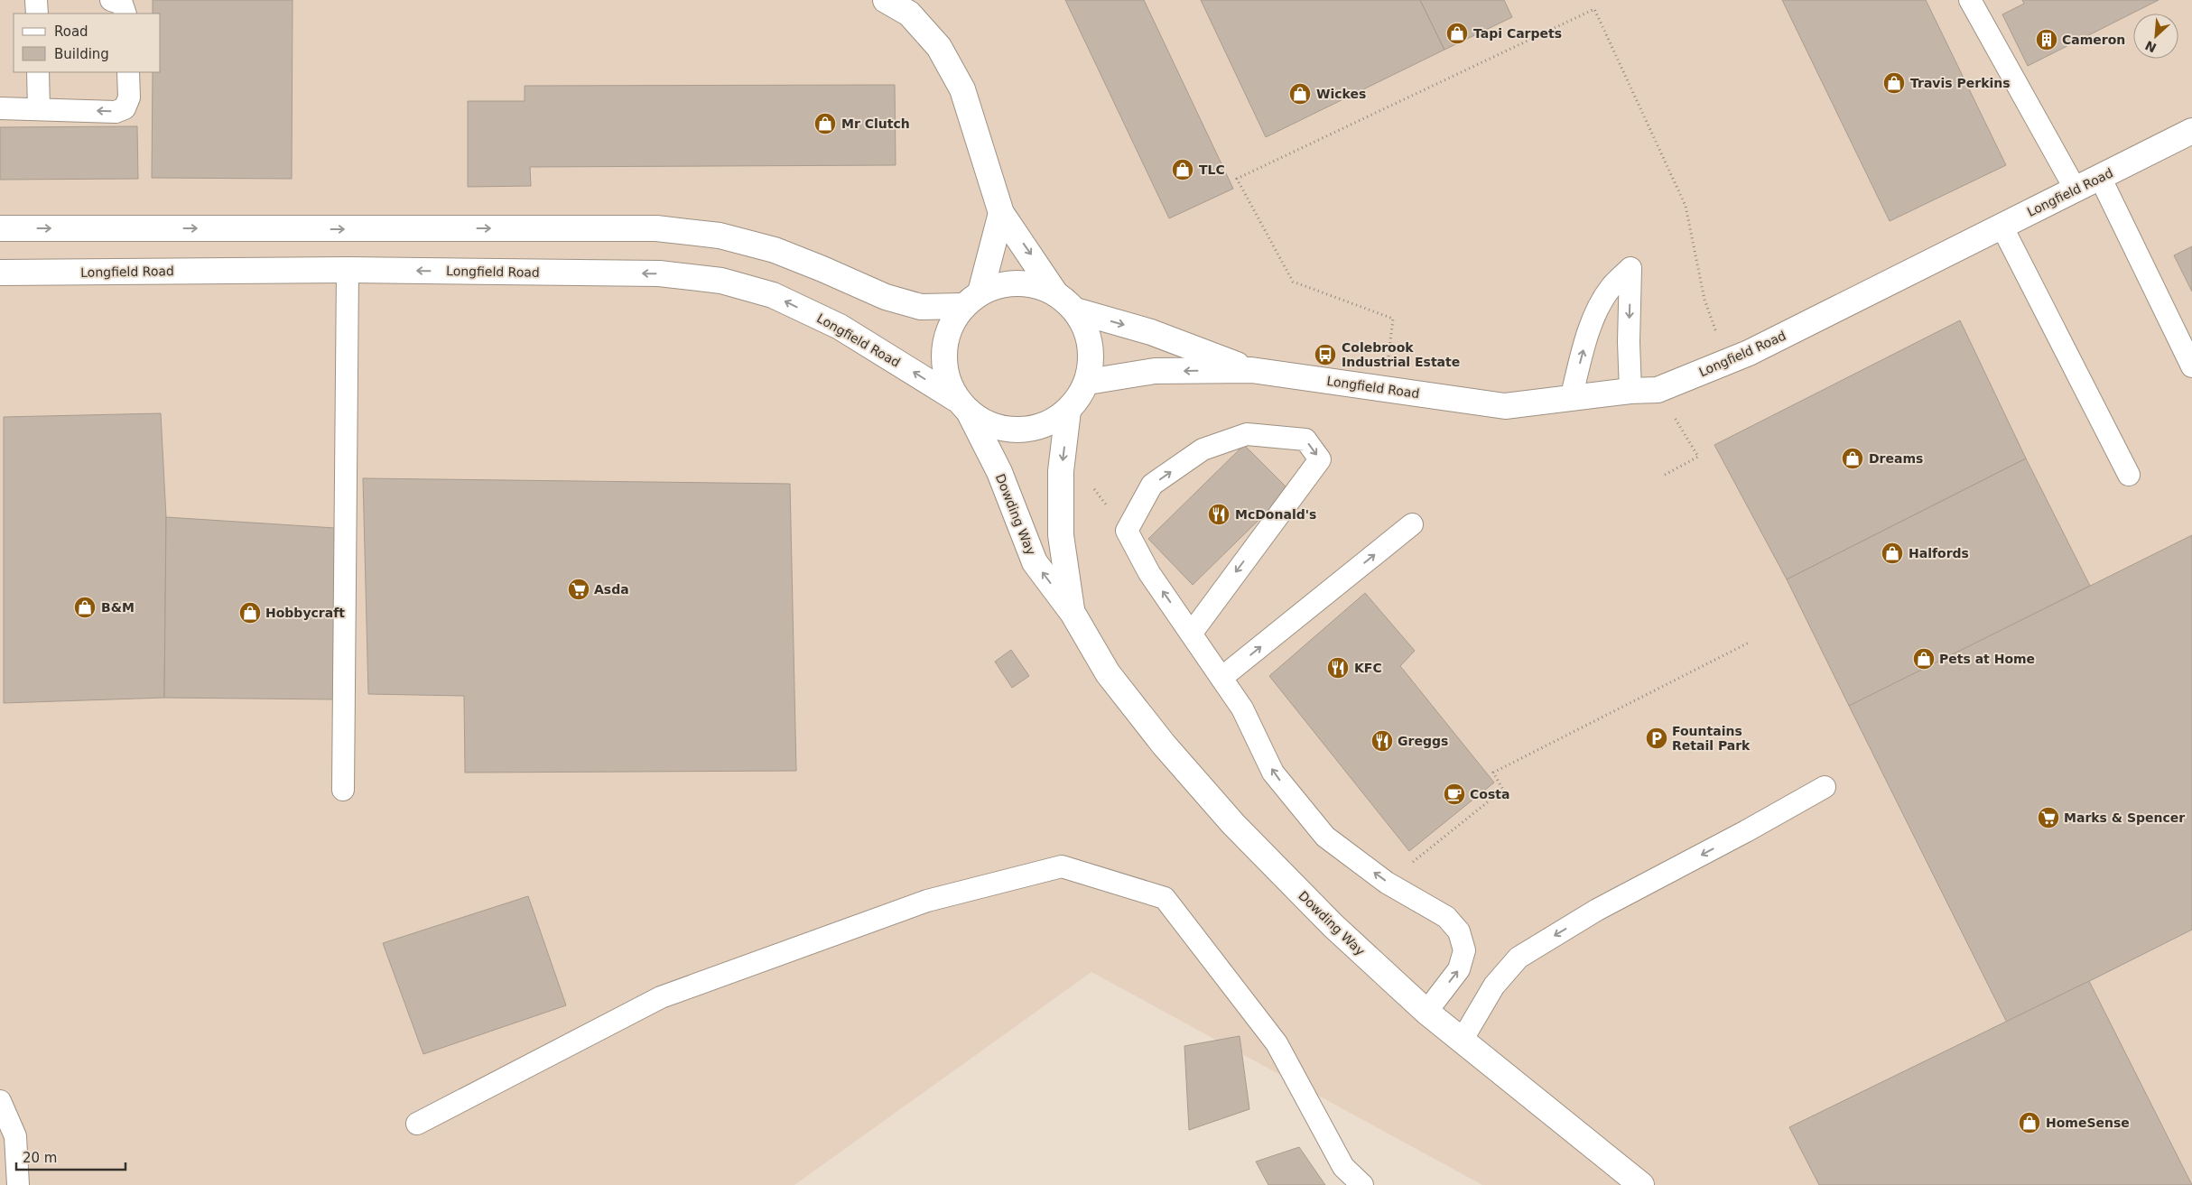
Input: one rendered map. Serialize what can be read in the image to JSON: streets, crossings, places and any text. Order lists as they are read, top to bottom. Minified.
{"streets":{"street":["Longfield Road","Dowding Way"]},"crossings":[["Longfield Road","Dowding Way"]],"places":{"shop":["Tapi Carpets","Travis Perkins","Wickes","Mr Clutch","TLC","Dreams","Halfords","B&M","Hobbycraft","Pets at Home","HomeSense"],"building":["Cameron"],"bus stop":["Colebrook Industrial Estate"],"restaurant":["McDonald's","KFC","Greggs"],"supermarket":["Asda","Marks & Spencer"],"parking":["Fountains Retail Park"],"cafe":["Costa"]},"legend":["Road","Building"],"scale_bar":"20 m","north":"bottom left"}
